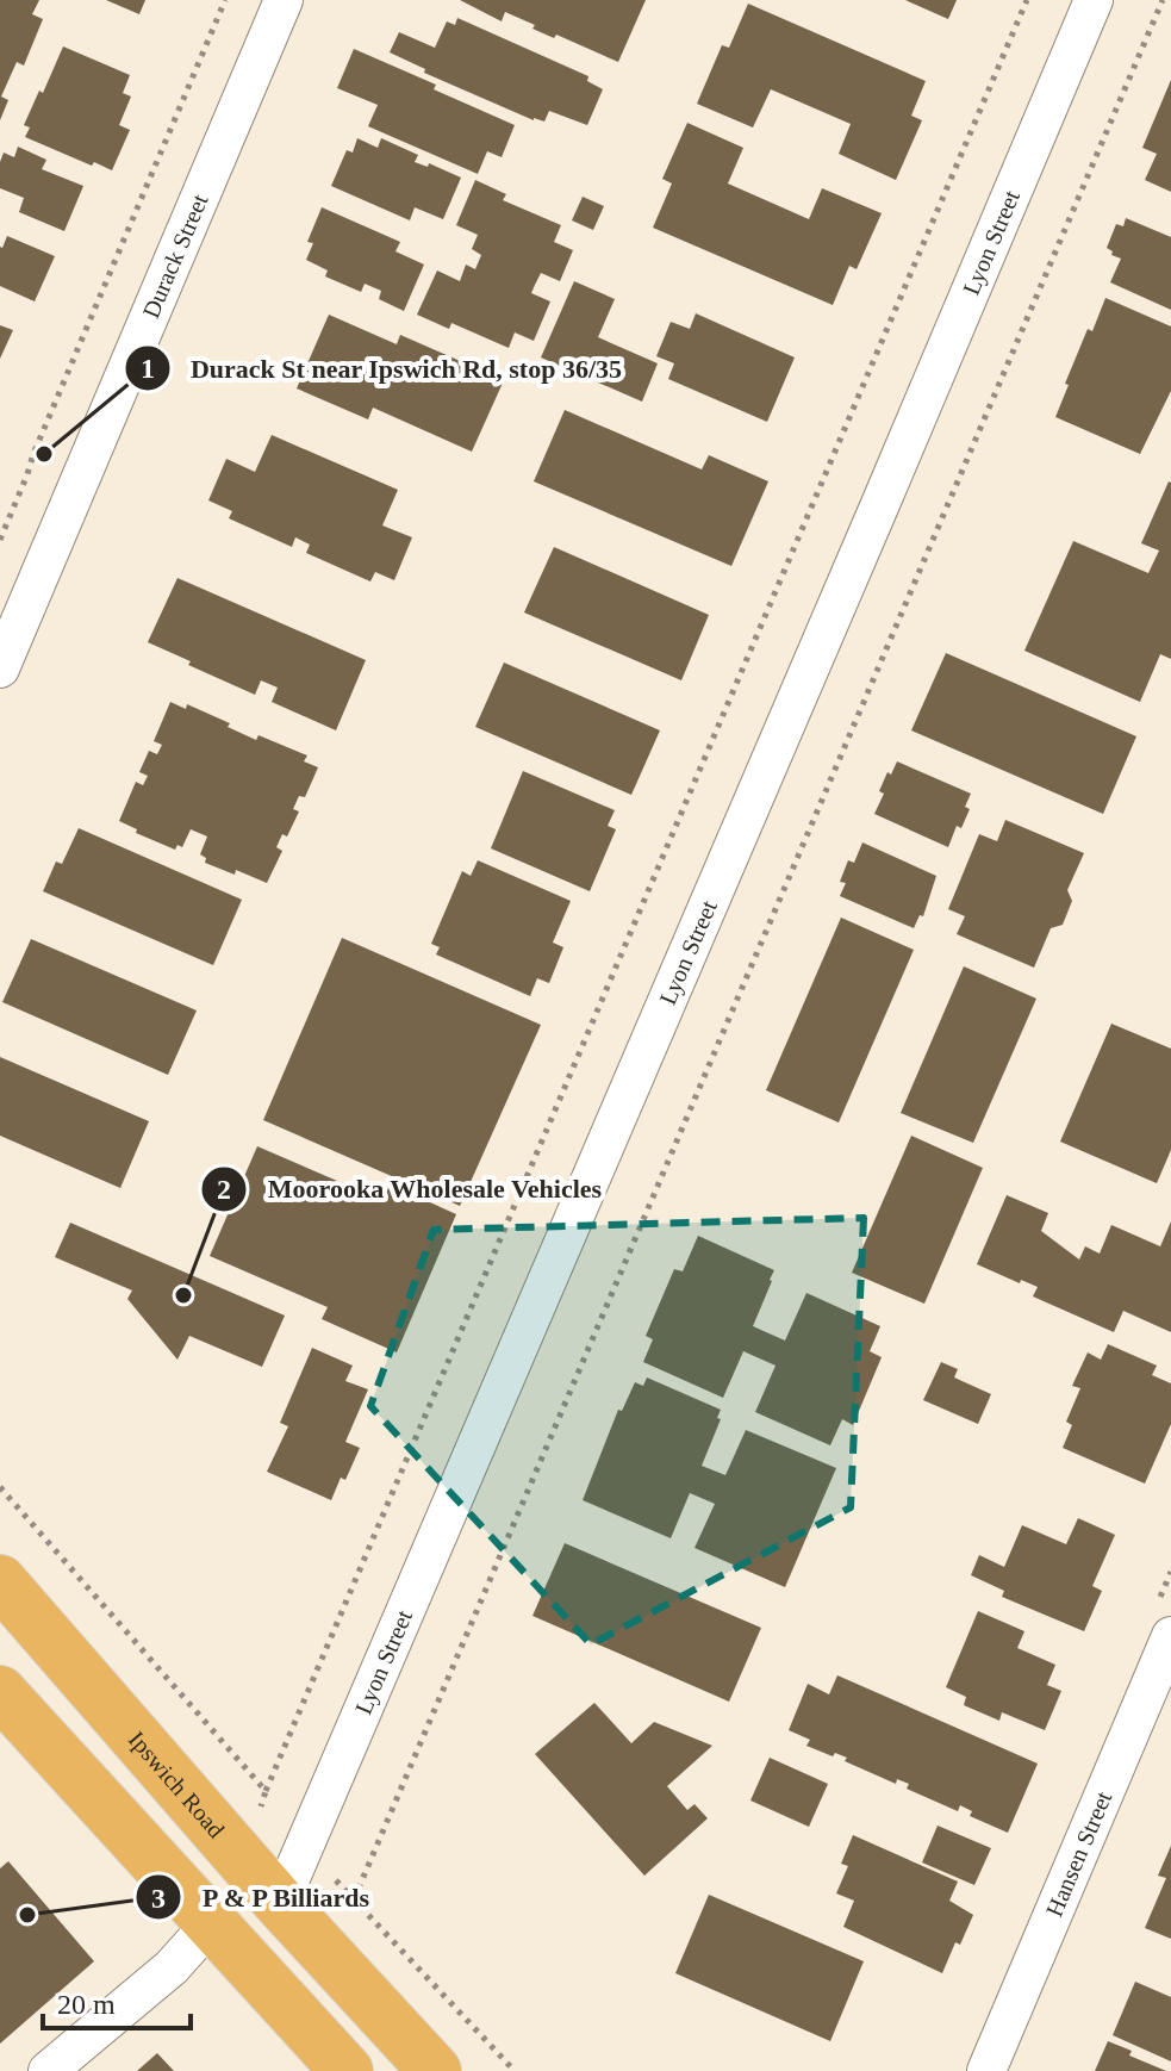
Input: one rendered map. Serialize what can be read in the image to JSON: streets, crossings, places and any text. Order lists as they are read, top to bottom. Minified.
{"streets":{"highway":["Ipswich Road"],"street":["Lyon Street","Durack Street","Hansen Street"]},"crossings":[["Lyon Street","Ipswich Road"]],"places":["Durack St near Ipswich Rd, stop 36/35","Moorooka Wholesale Vehicles","P & P Billiards"],"scale_bar":"20 m"}
